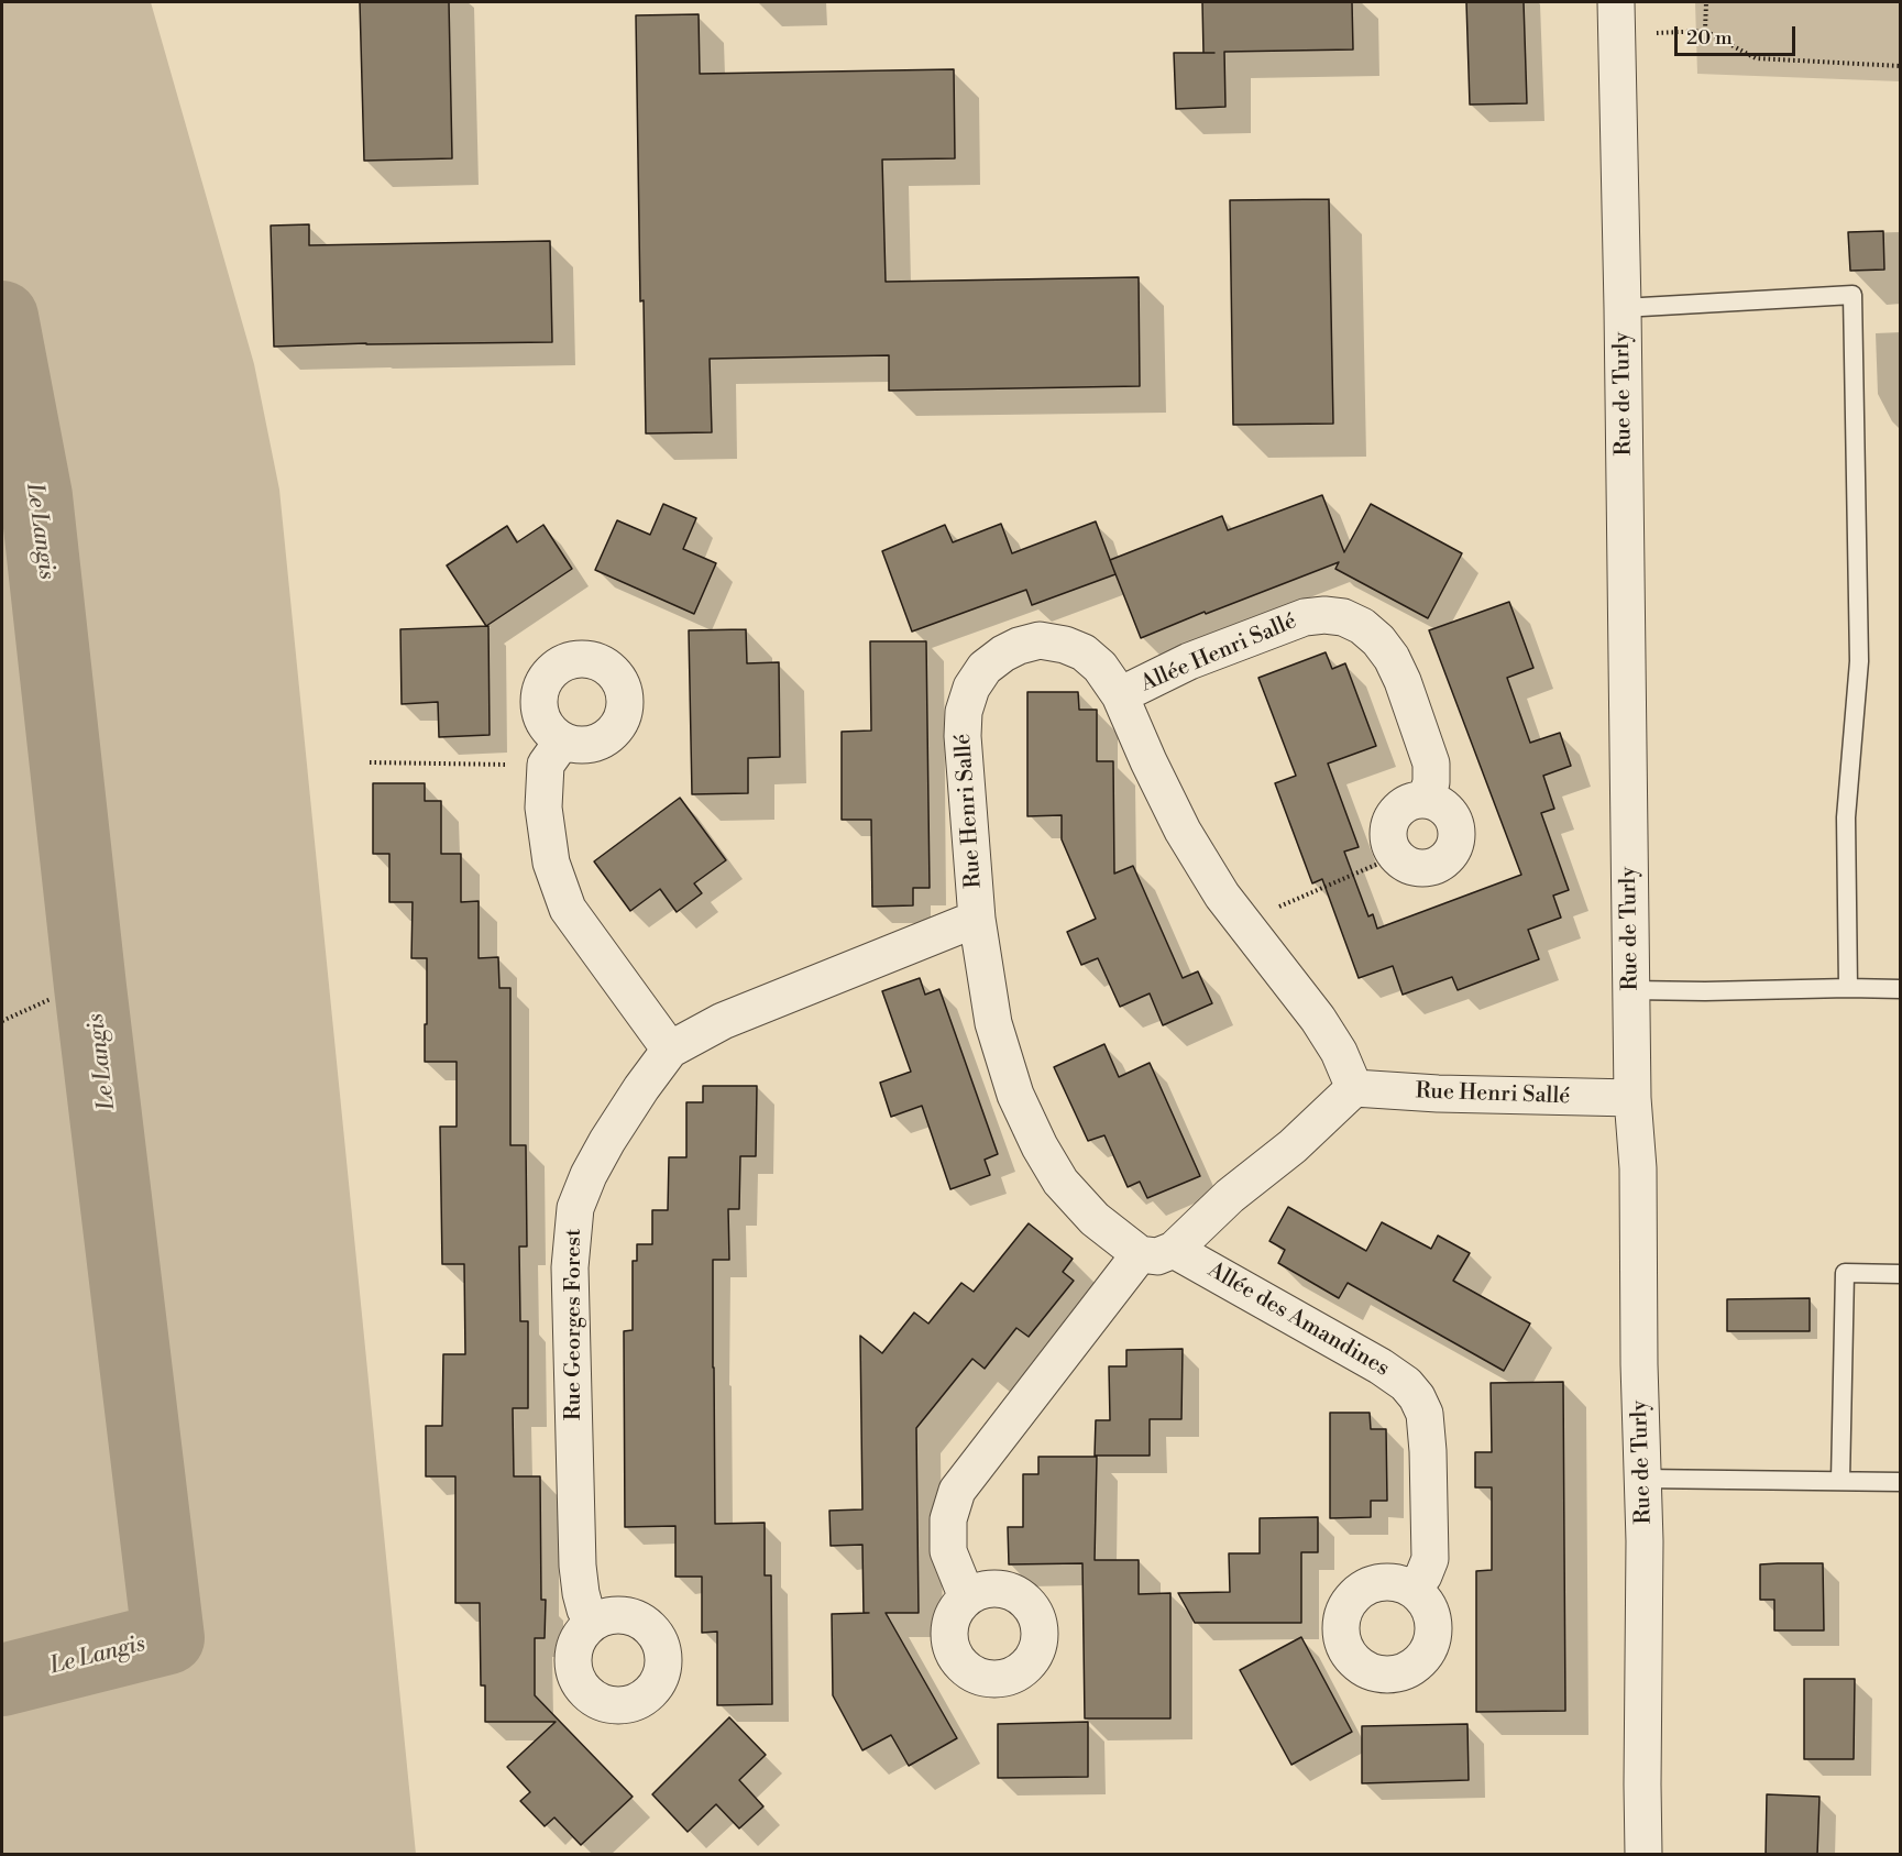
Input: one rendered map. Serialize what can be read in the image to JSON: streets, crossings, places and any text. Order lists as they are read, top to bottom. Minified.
{"streets":{"street":["Rue de Turly","Allée Henri Sallé","Rue Henri Sallé","Allée des Amandines","Rue Georges Forest"]},"crossings":[["Rue de Turly","Rue Henri Sallé"],["Allée Henri Sallé","Rue Henri Sallé"],["Rue Henri Sallé","Allée des Amandines"],["Rue Henri Sallé","Rue Georges Forest"]],"water":["Le Langis"],"scale_bar":"20 m"}
